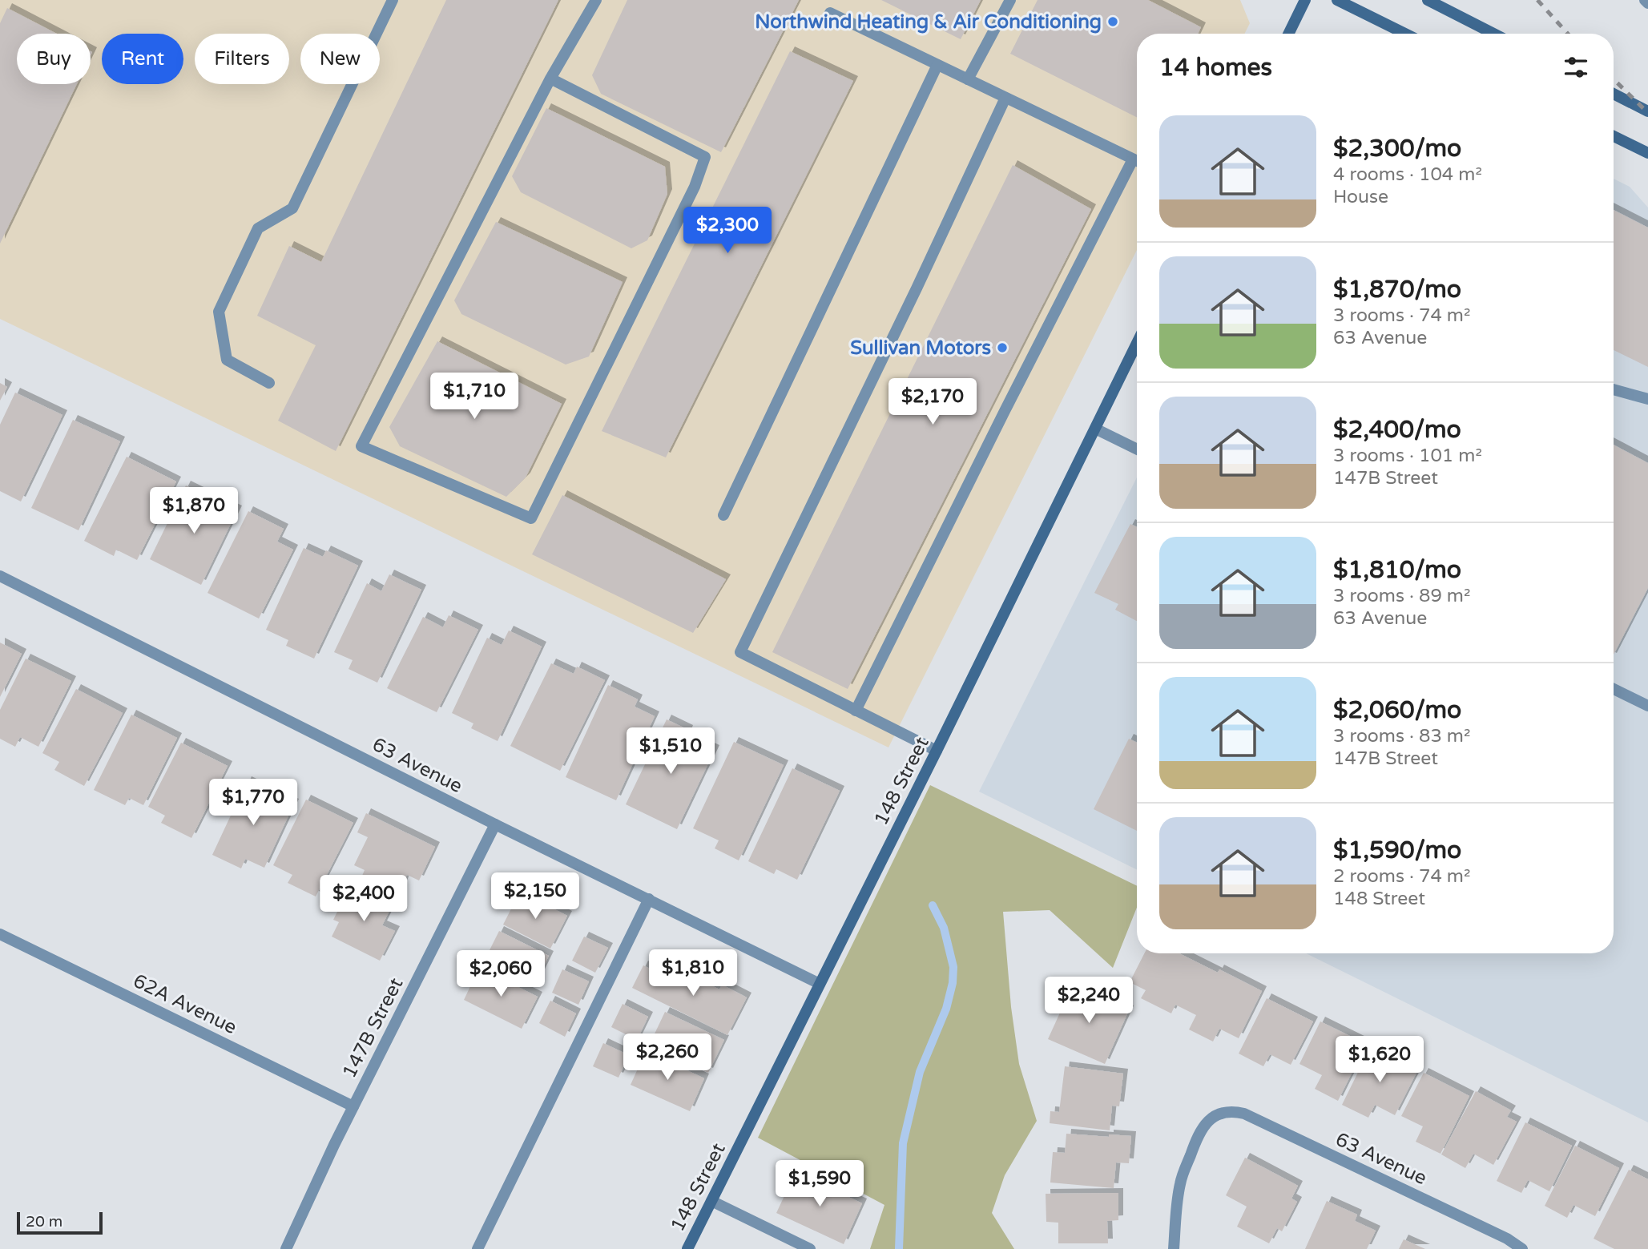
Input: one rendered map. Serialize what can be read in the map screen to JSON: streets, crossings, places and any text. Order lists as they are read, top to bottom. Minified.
{"streets":{"main road":["148 Street"],"street":["63 Avenue","62A Avenue","147B Street"]},"crossings":[["63 Avenue","148 Street"],["63 Avenue","147B Street"],["62A Avenue","147B Street"]],"places":["Northwind Heating & Air Conditioning","Sullivan Motors"],"scale_bar":"20 m","page":{"chip":["Buy","Rent","Filters","New"],"heading":"14 homes","list":[{"name":"$2,300/mo","note":"4 rooms · 104 m² · House"},{"name":"$1,870/mo","note":"3 rooms · 74 m² · 63 Avenue"},{"name":"$2,400/mo","note":"3 rooms · 101 m² · 147B Street"},{"name":"$1,810/mo","note":"3 rooms · 89 m² · 63 Avenue"},{"name":"$2,060/mo","note":"3 rooms · 83 m² · 147B Street"},{"name":"$1,590/mo","note":"2 rooms · 74 m² · 148 Street"}],"price":["$2,300","$1,710","$2,170","$1,870","$1,510","$1,770","$2,150","$2,400","$1,810","$2,060","$2,240","$2,260","$1,620","$1,590"],"scale":"20 m"}}
